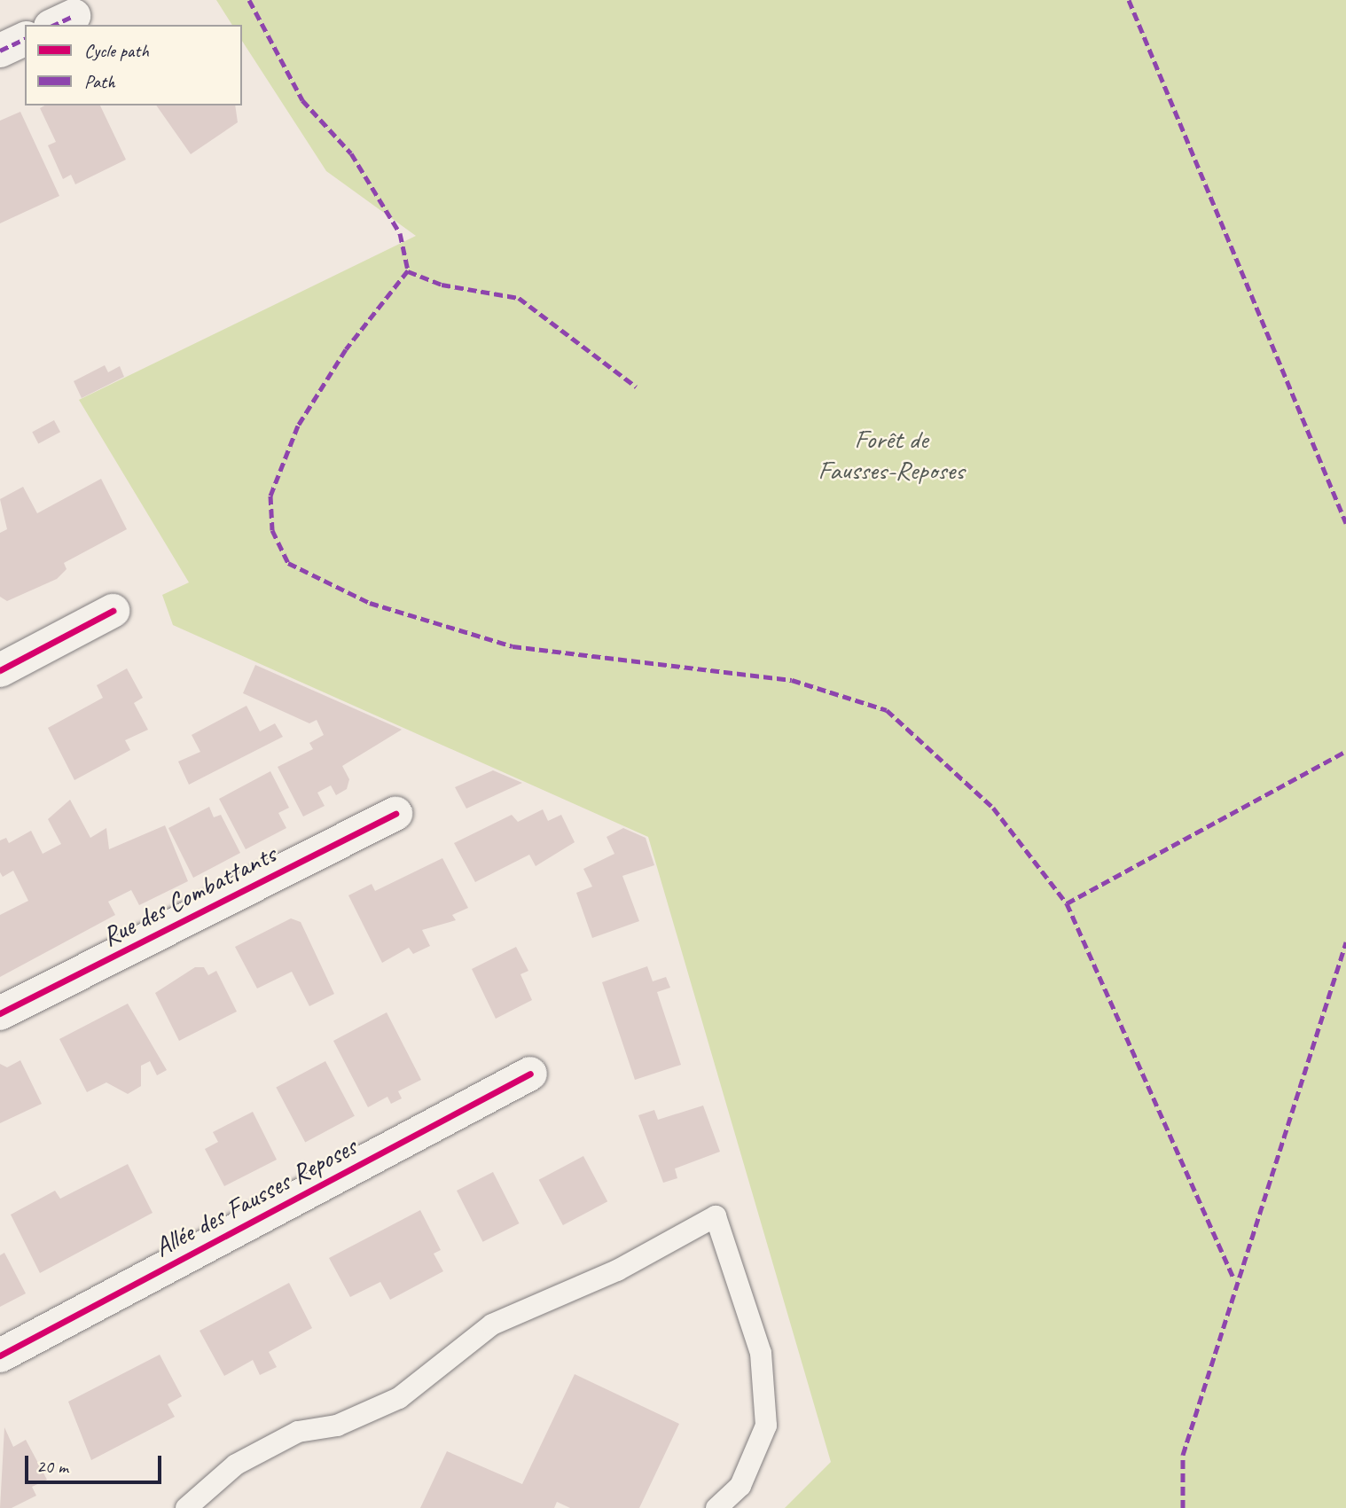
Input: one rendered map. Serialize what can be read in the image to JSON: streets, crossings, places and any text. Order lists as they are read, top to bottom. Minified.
{"streets":{"street":["Rue des Combattants","Allée des Fausses Reposes"]},"parks":["Forêt de Fausses-Reposes"],"legend":["Cycle path","Path"],"scale_bar":"20 m"}
